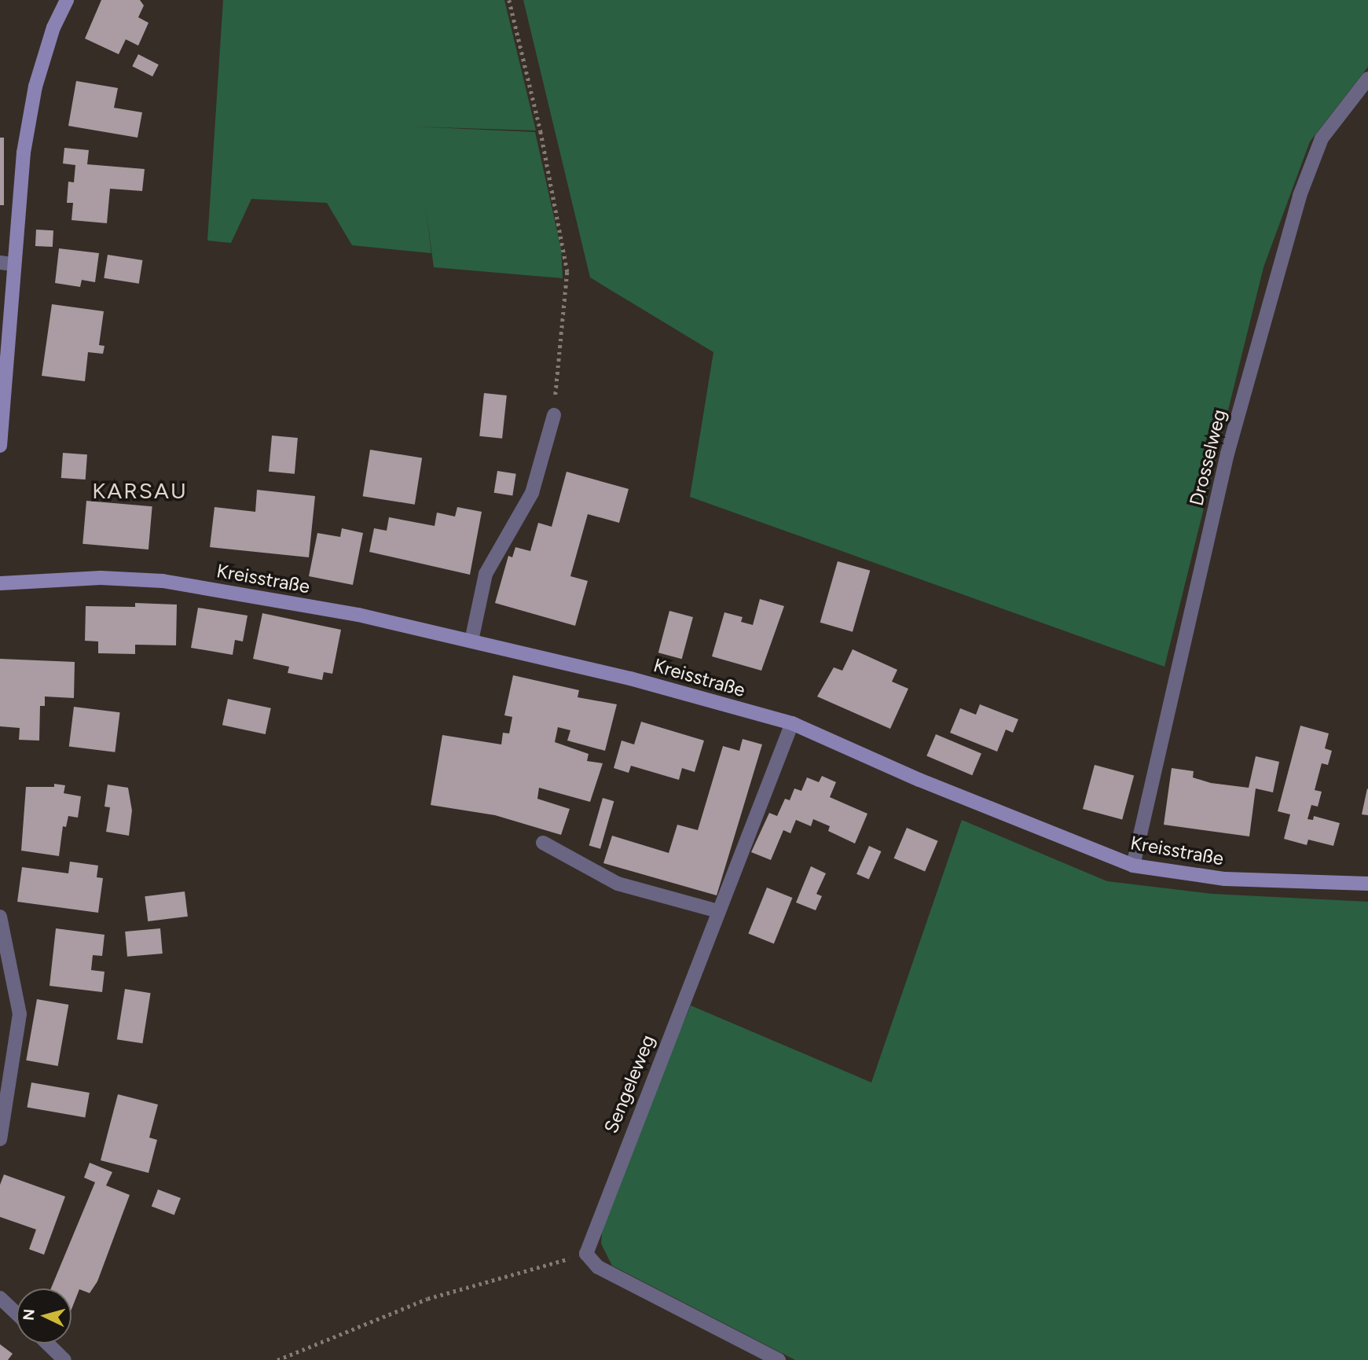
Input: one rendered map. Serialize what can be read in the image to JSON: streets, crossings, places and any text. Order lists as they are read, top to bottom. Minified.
{"streets":{"street":["Drosselweg","Kreisstraße","Sengeleweg"]},"crossings":[["Drosselweg","Kreisstraße"],["Kreisstraße","Sengeleweg"]],"districts":["KARSAU"],"north":"left"}
